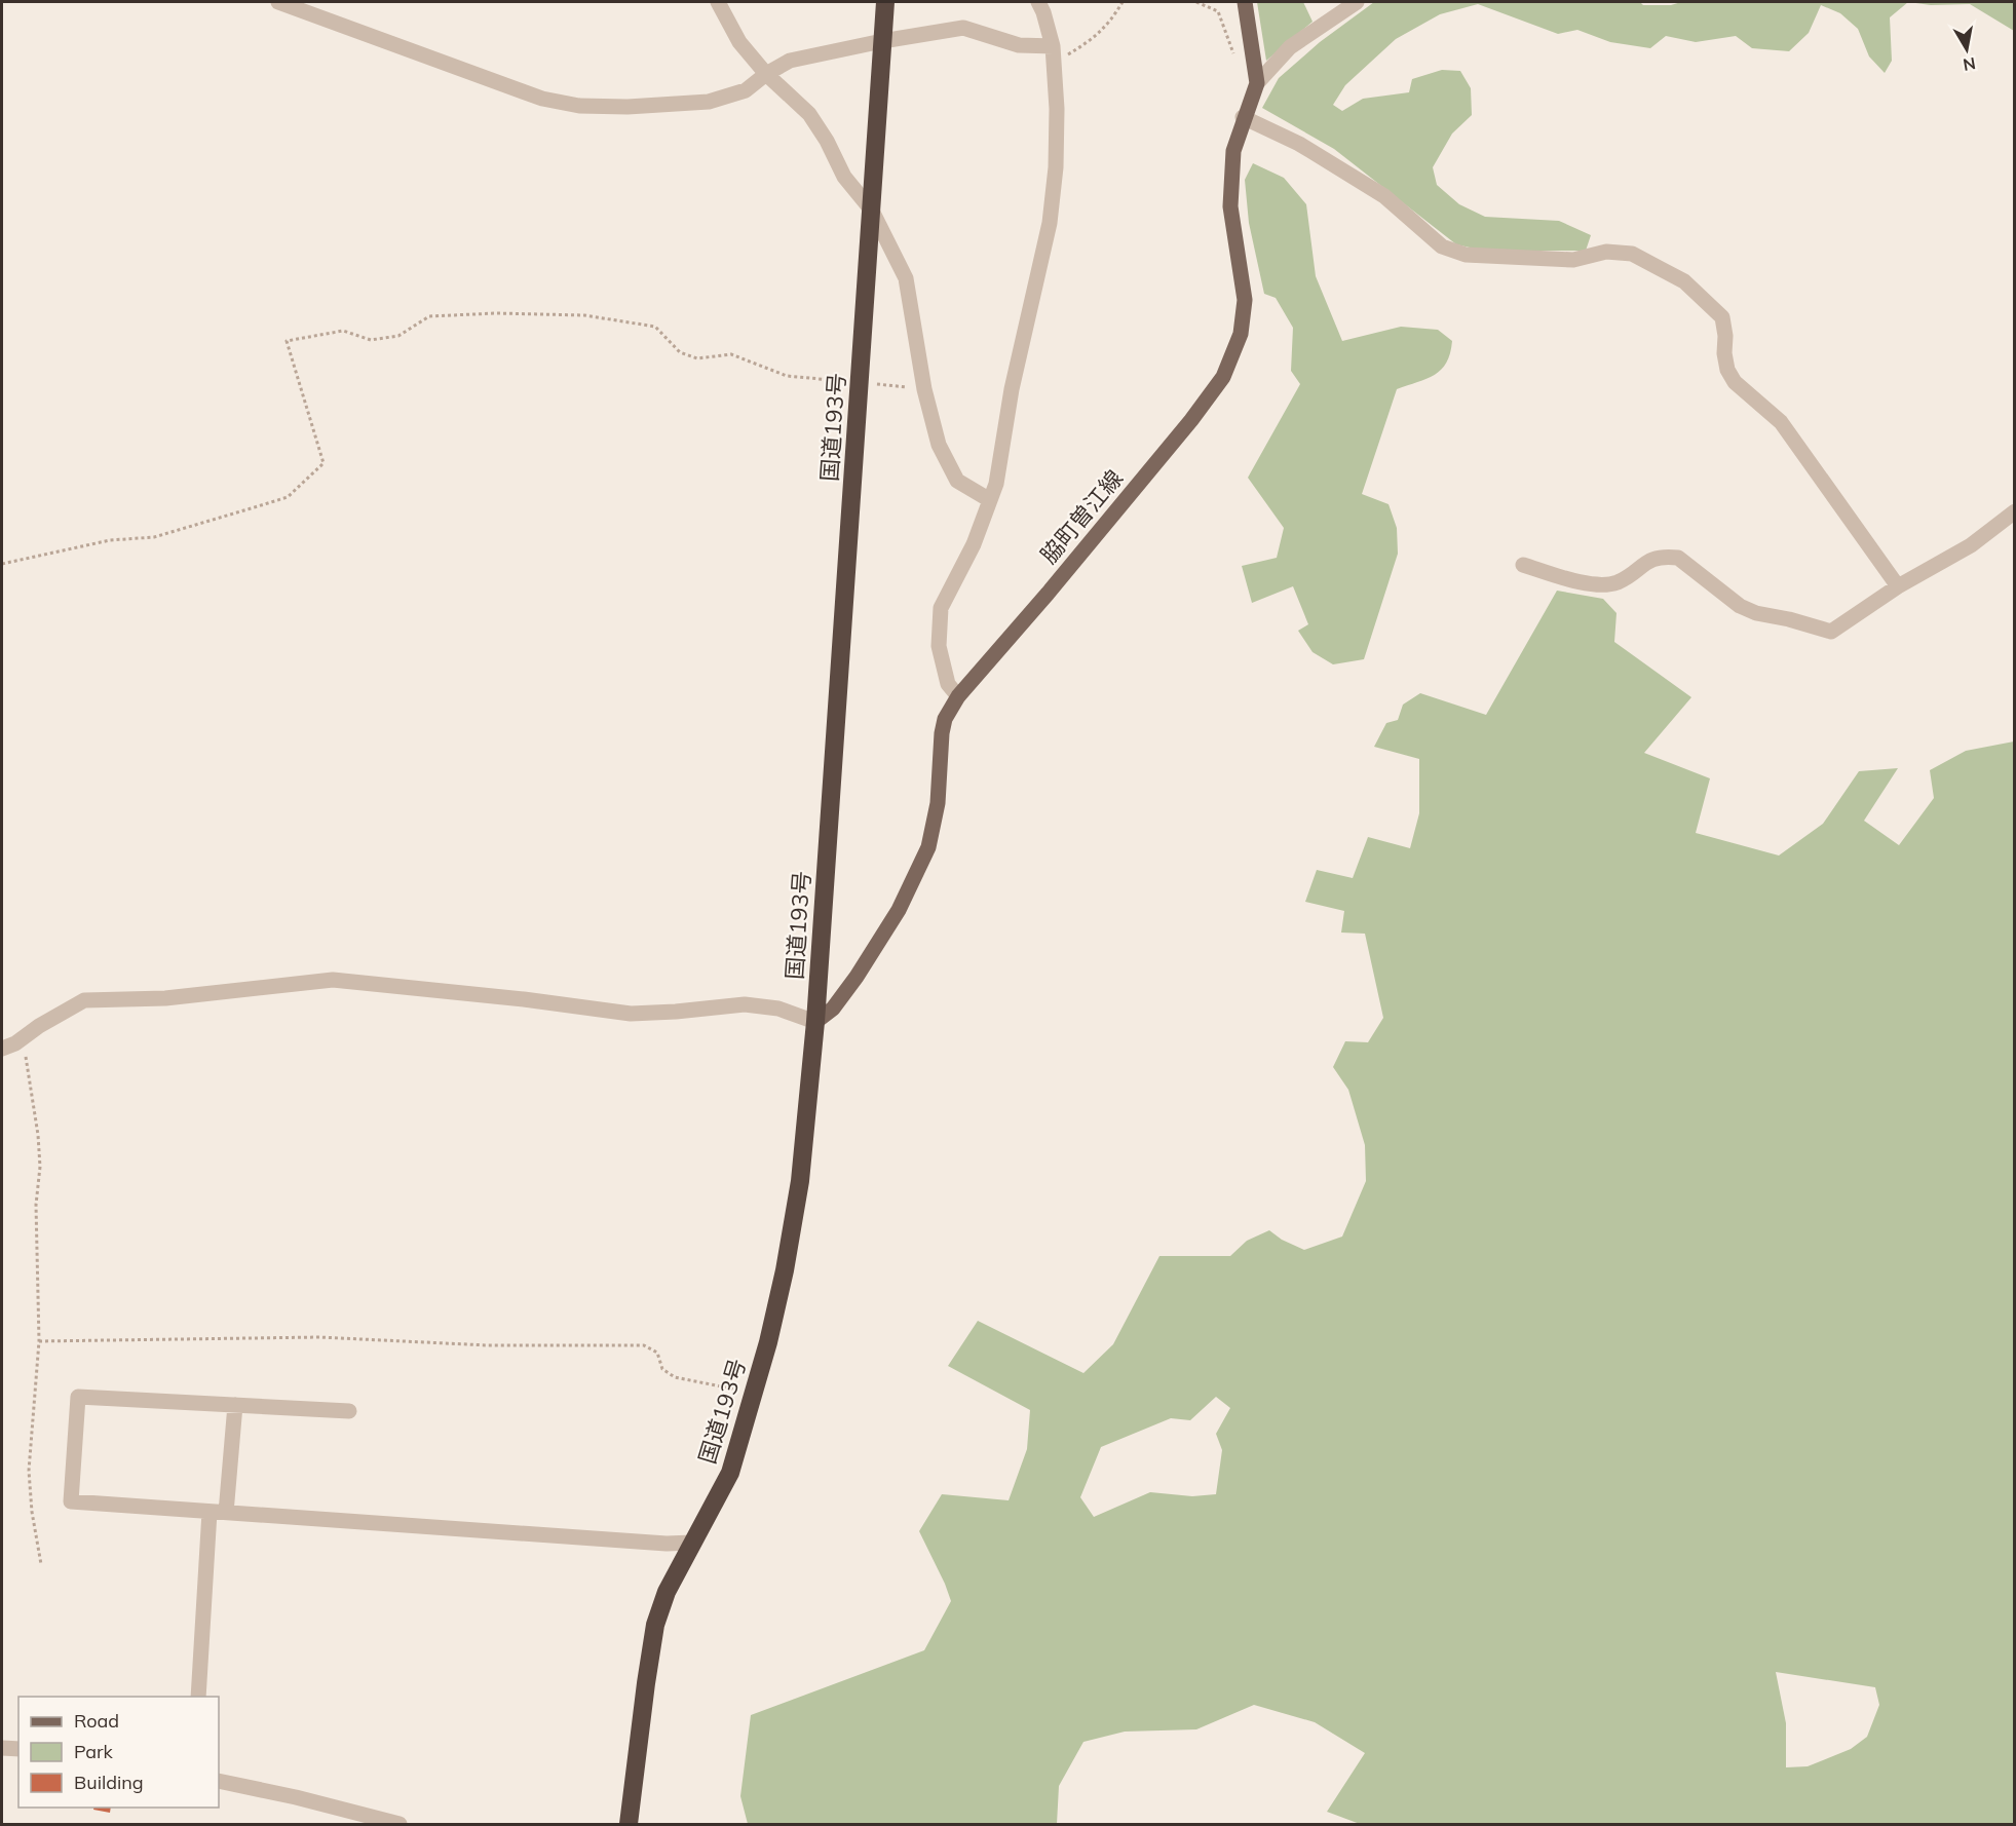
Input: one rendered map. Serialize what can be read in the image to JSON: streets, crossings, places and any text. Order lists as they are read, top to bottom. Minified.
{"streets":{"highway":["国道193号"],"main road":["脇町曽江線"]},"crossings":[["国道193号","脇町曽江線"]],"legend":["Road","Park","Building"],"north":"bottom"}
